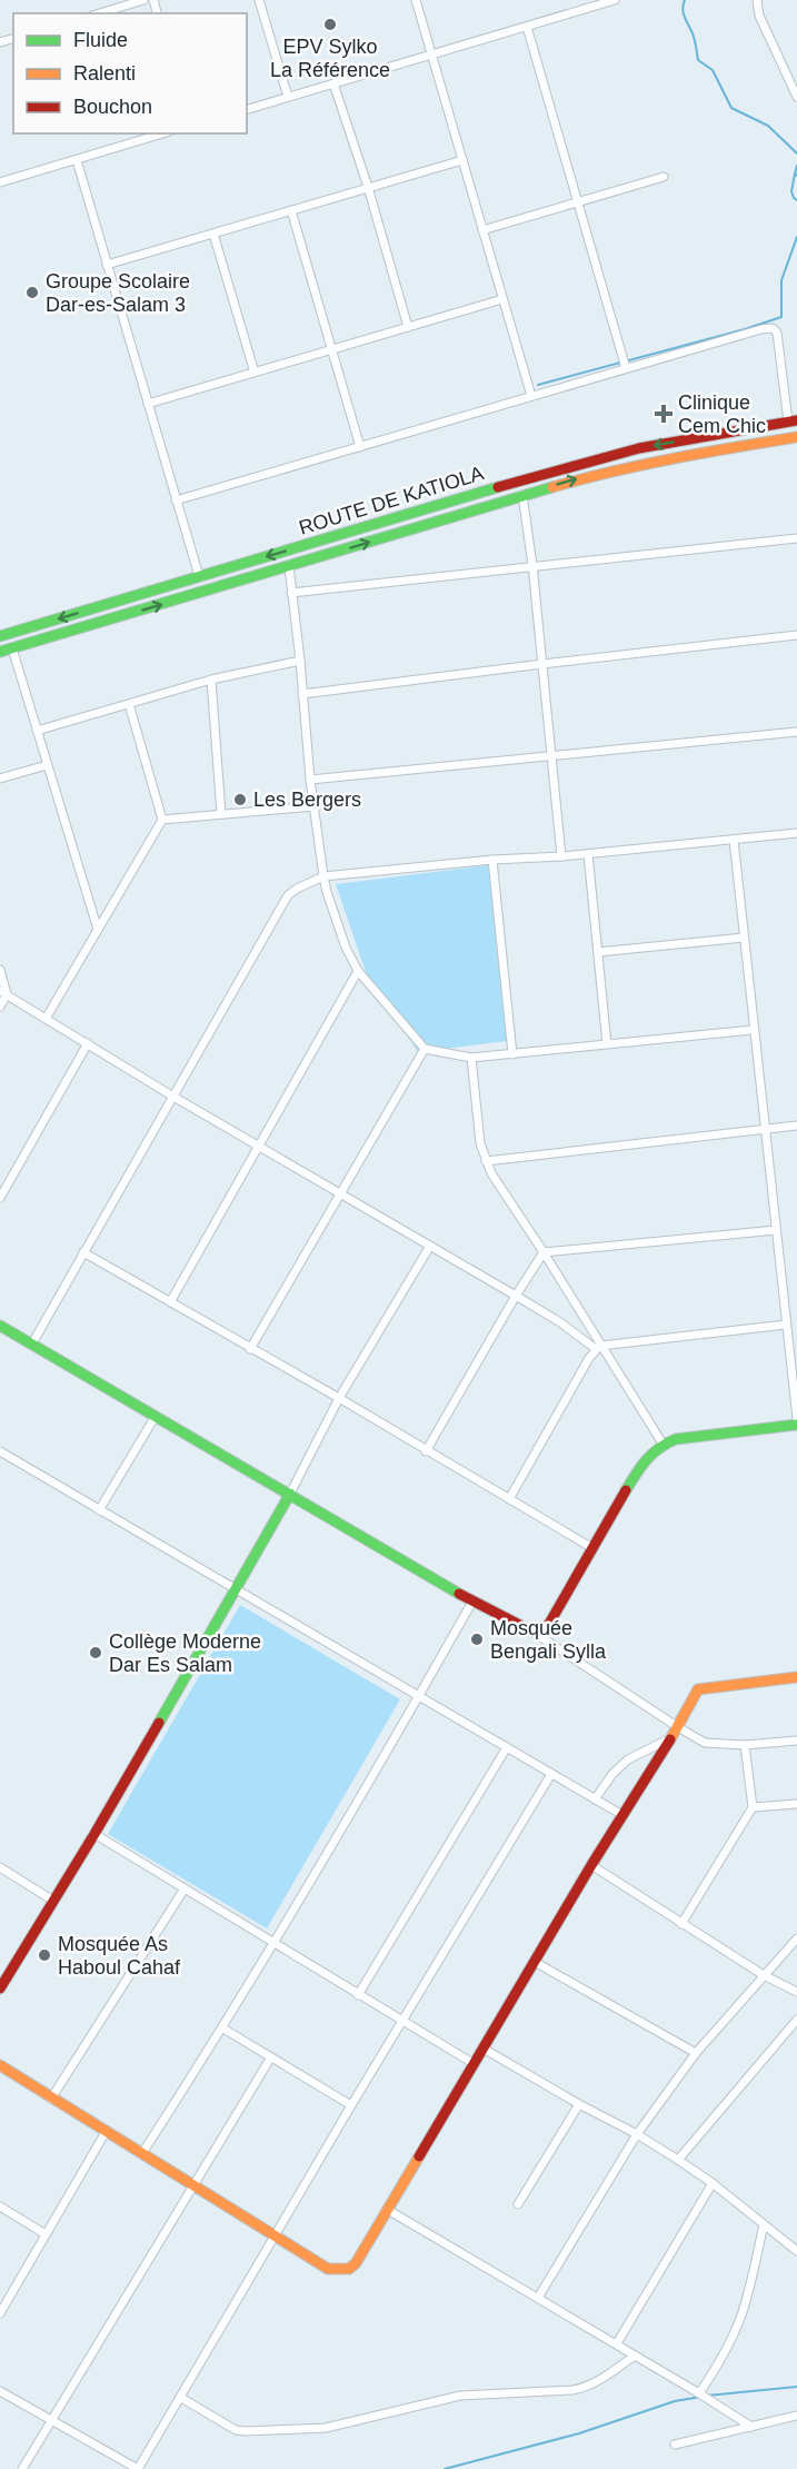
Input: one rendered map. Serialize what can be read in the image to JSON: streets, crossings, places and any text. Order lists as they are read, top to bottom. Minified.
{"streets":{"main road":["ROUTE DE KATIOLA"]},"places":{"other":["EPV Sylko La Référence","Groupe Scolaire Dar-es-Salam 3","Les Bergers","Mosquée Bengali Sylla","Collège Moderne Dar Es Salam","Mosquée As Haboul Cahaf"],"health":["Clinique Cem Chic"]},"legend":["Fluide","Ralenti","Bouchon"]}
